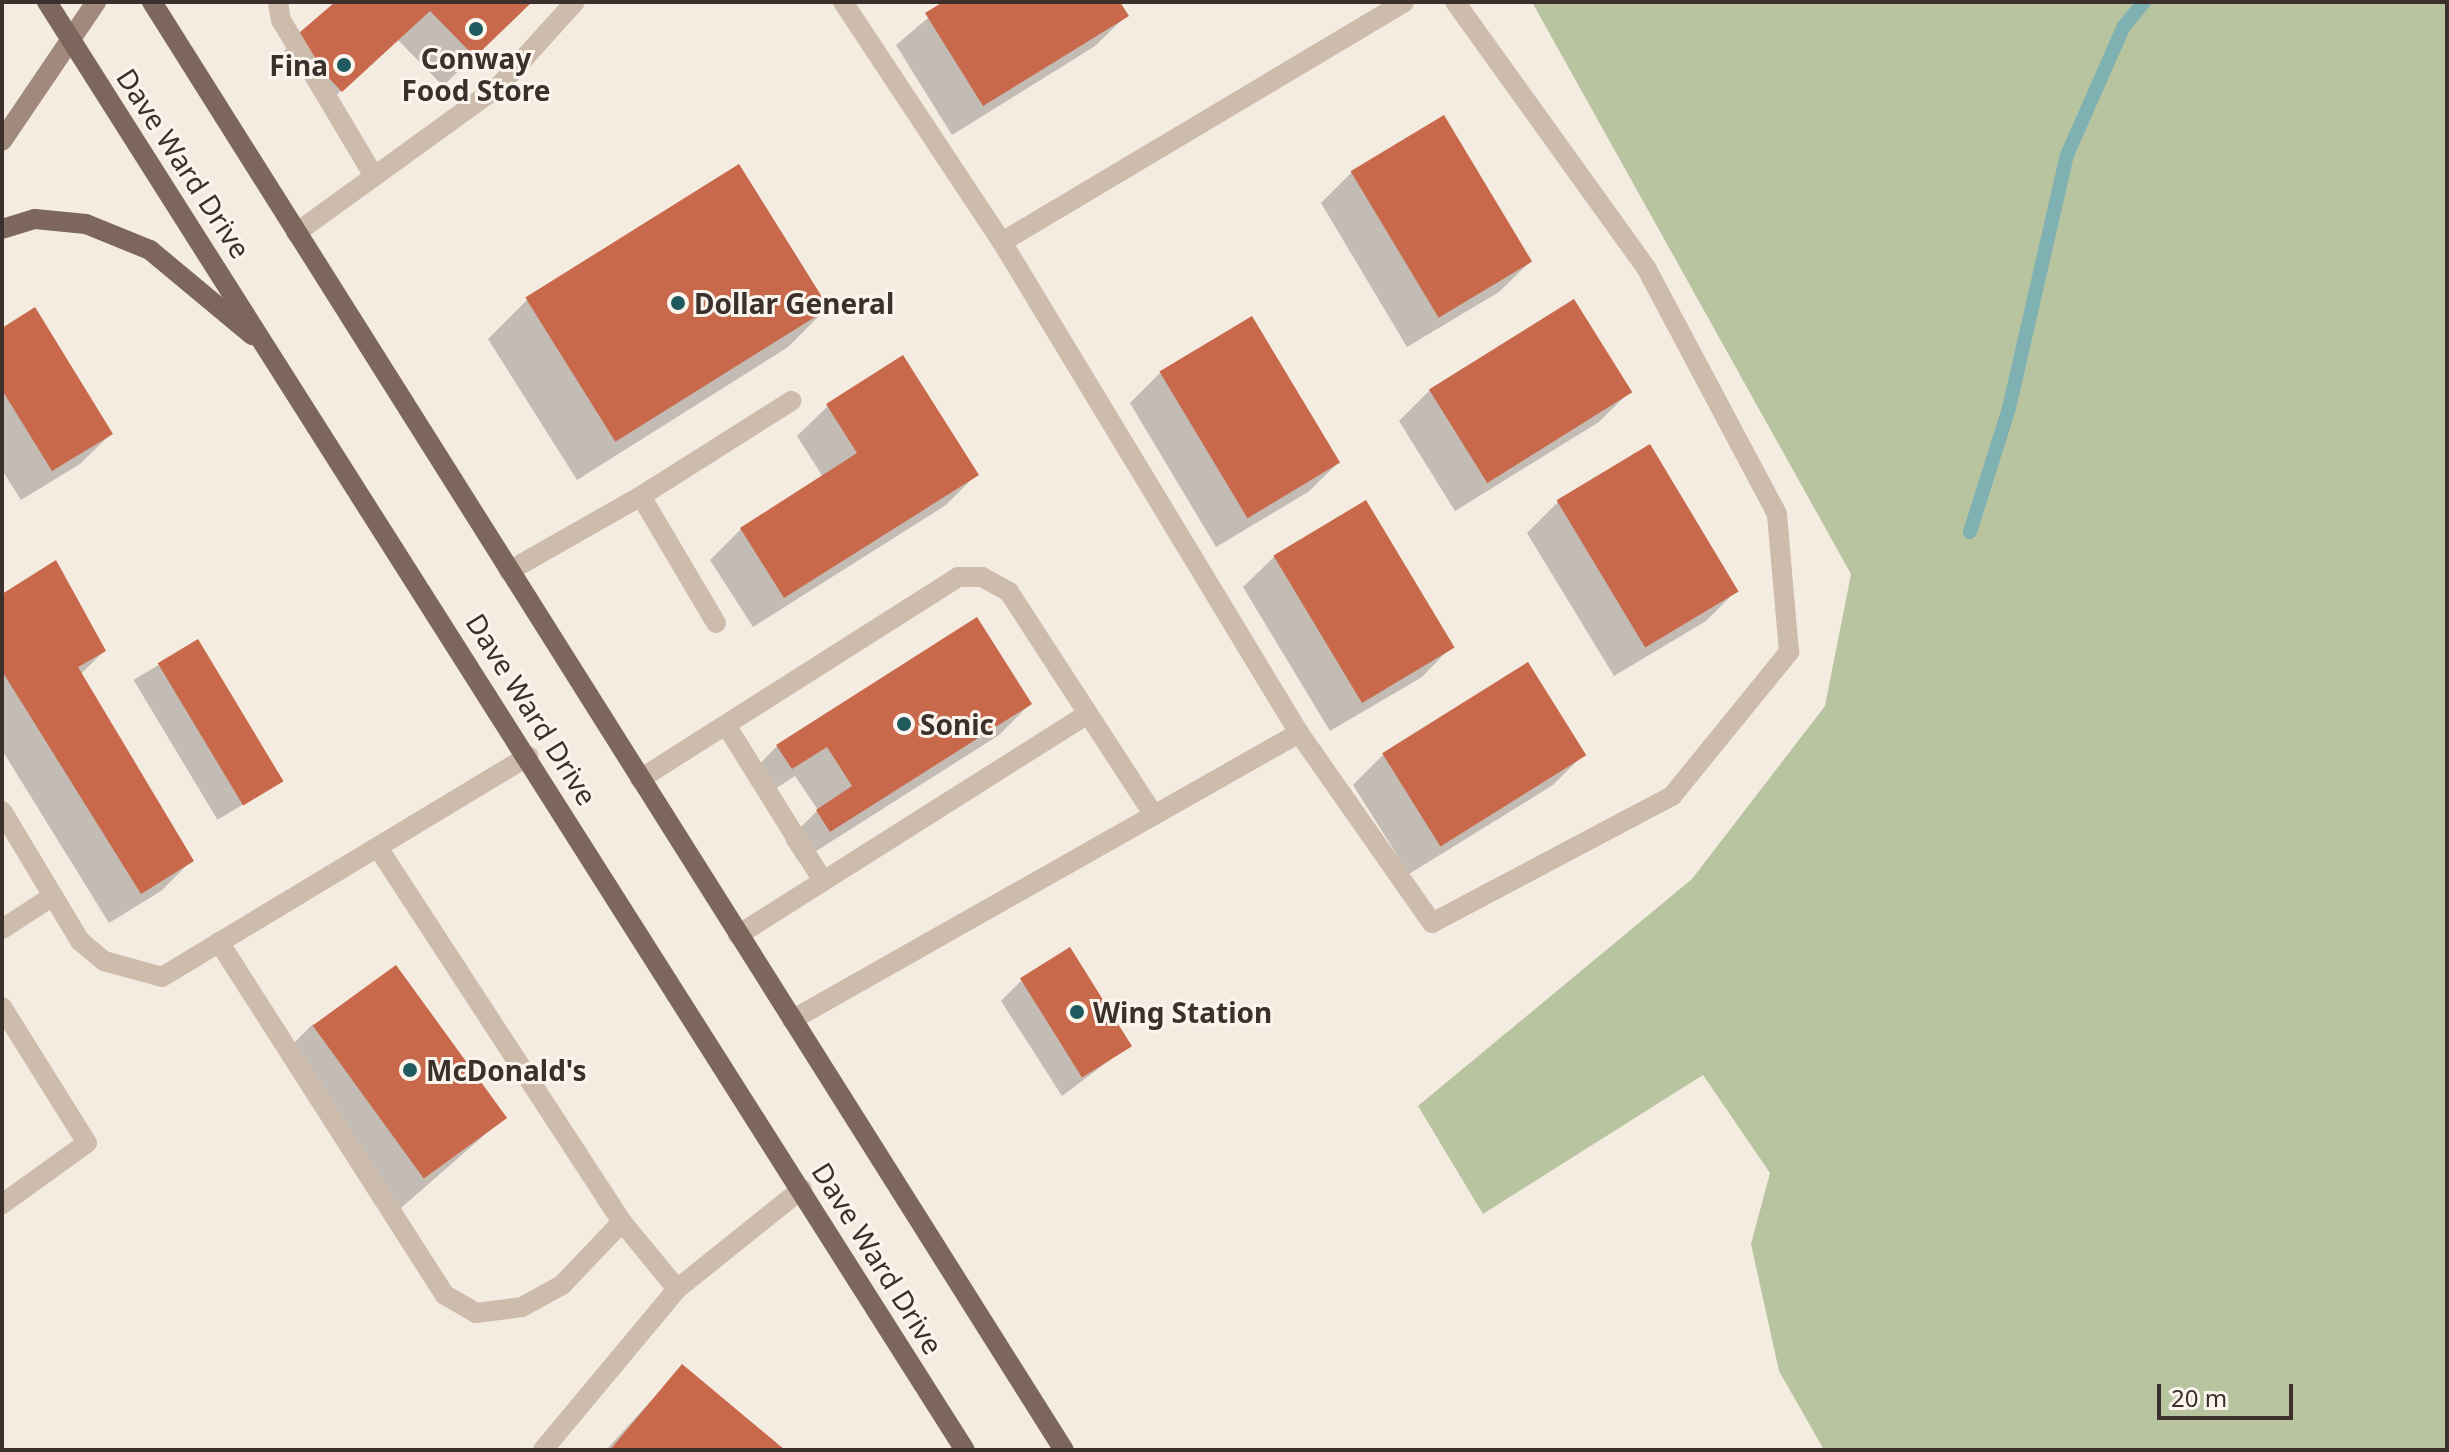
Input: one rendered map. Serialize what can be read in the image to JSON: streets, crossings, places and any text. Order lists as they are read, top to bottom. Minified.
{"streets":{"main road":["Dave Ward Drive"]},"places":["Conway Food Store","Fina","Dollar General","Sonic","Wing Station","McDonald's"],"scale_bar":"20 m"}
